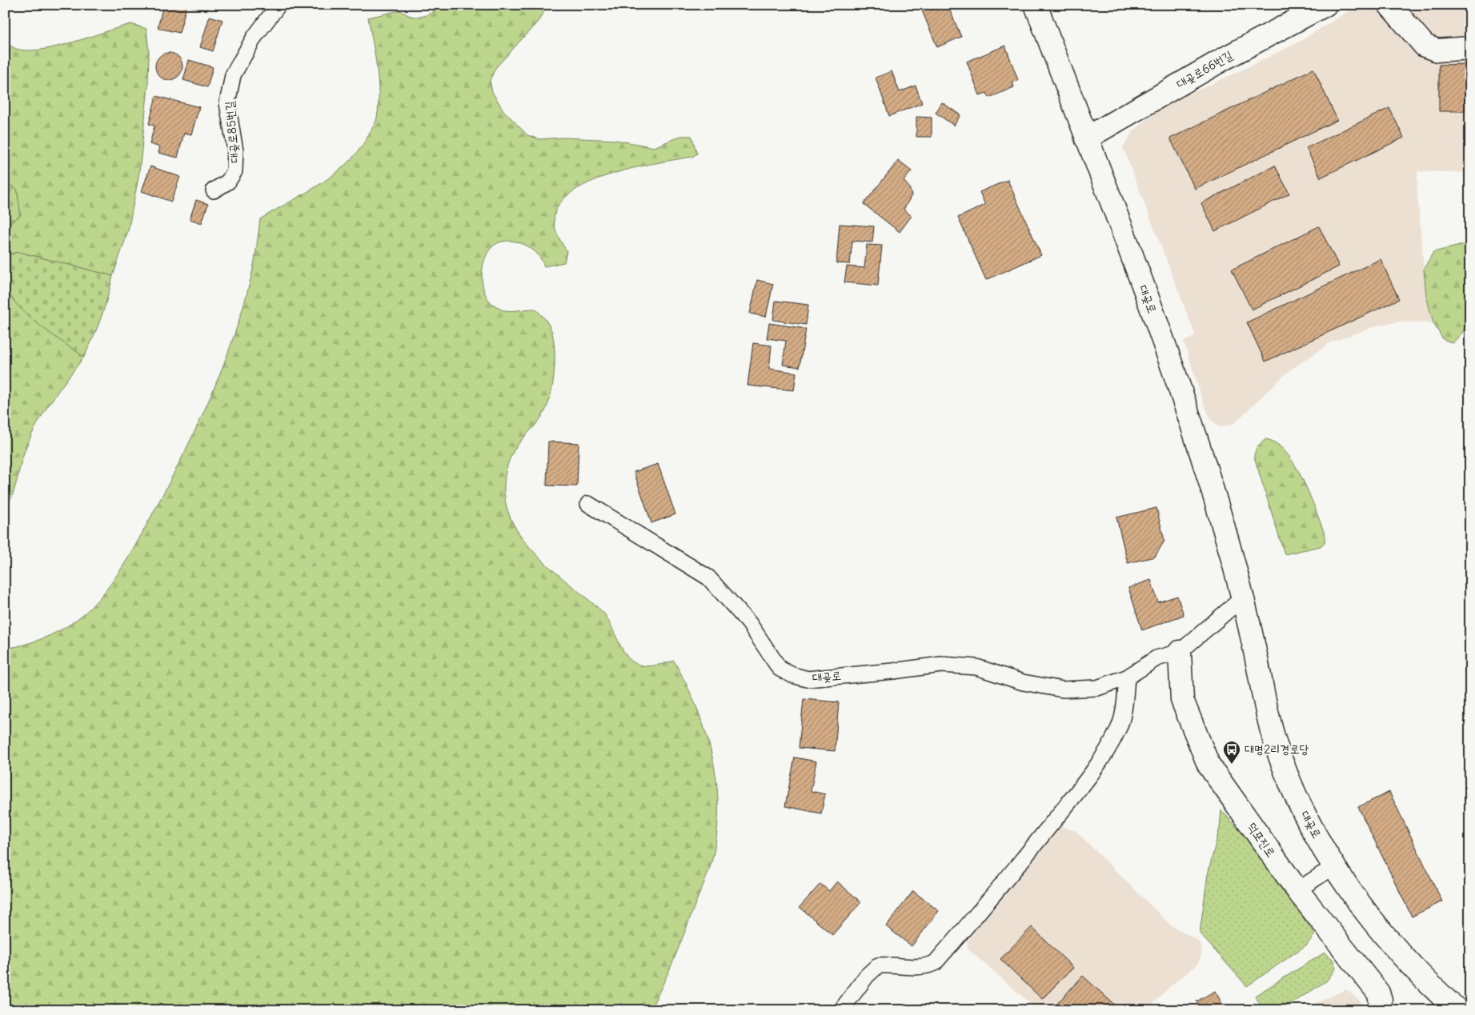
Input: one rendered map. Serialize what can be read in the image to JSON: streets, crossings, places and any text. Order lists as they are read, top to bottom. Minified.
{"streets":{"street":["대곶로66번길","대곶로","덕포진로"],"lane":["대곶로85번길"]},"crossings":[["대곶로66번길","대곶로"],["대곶로","덕포진로"]],"places":{"bus stop":["대명2리경로당"]}}
